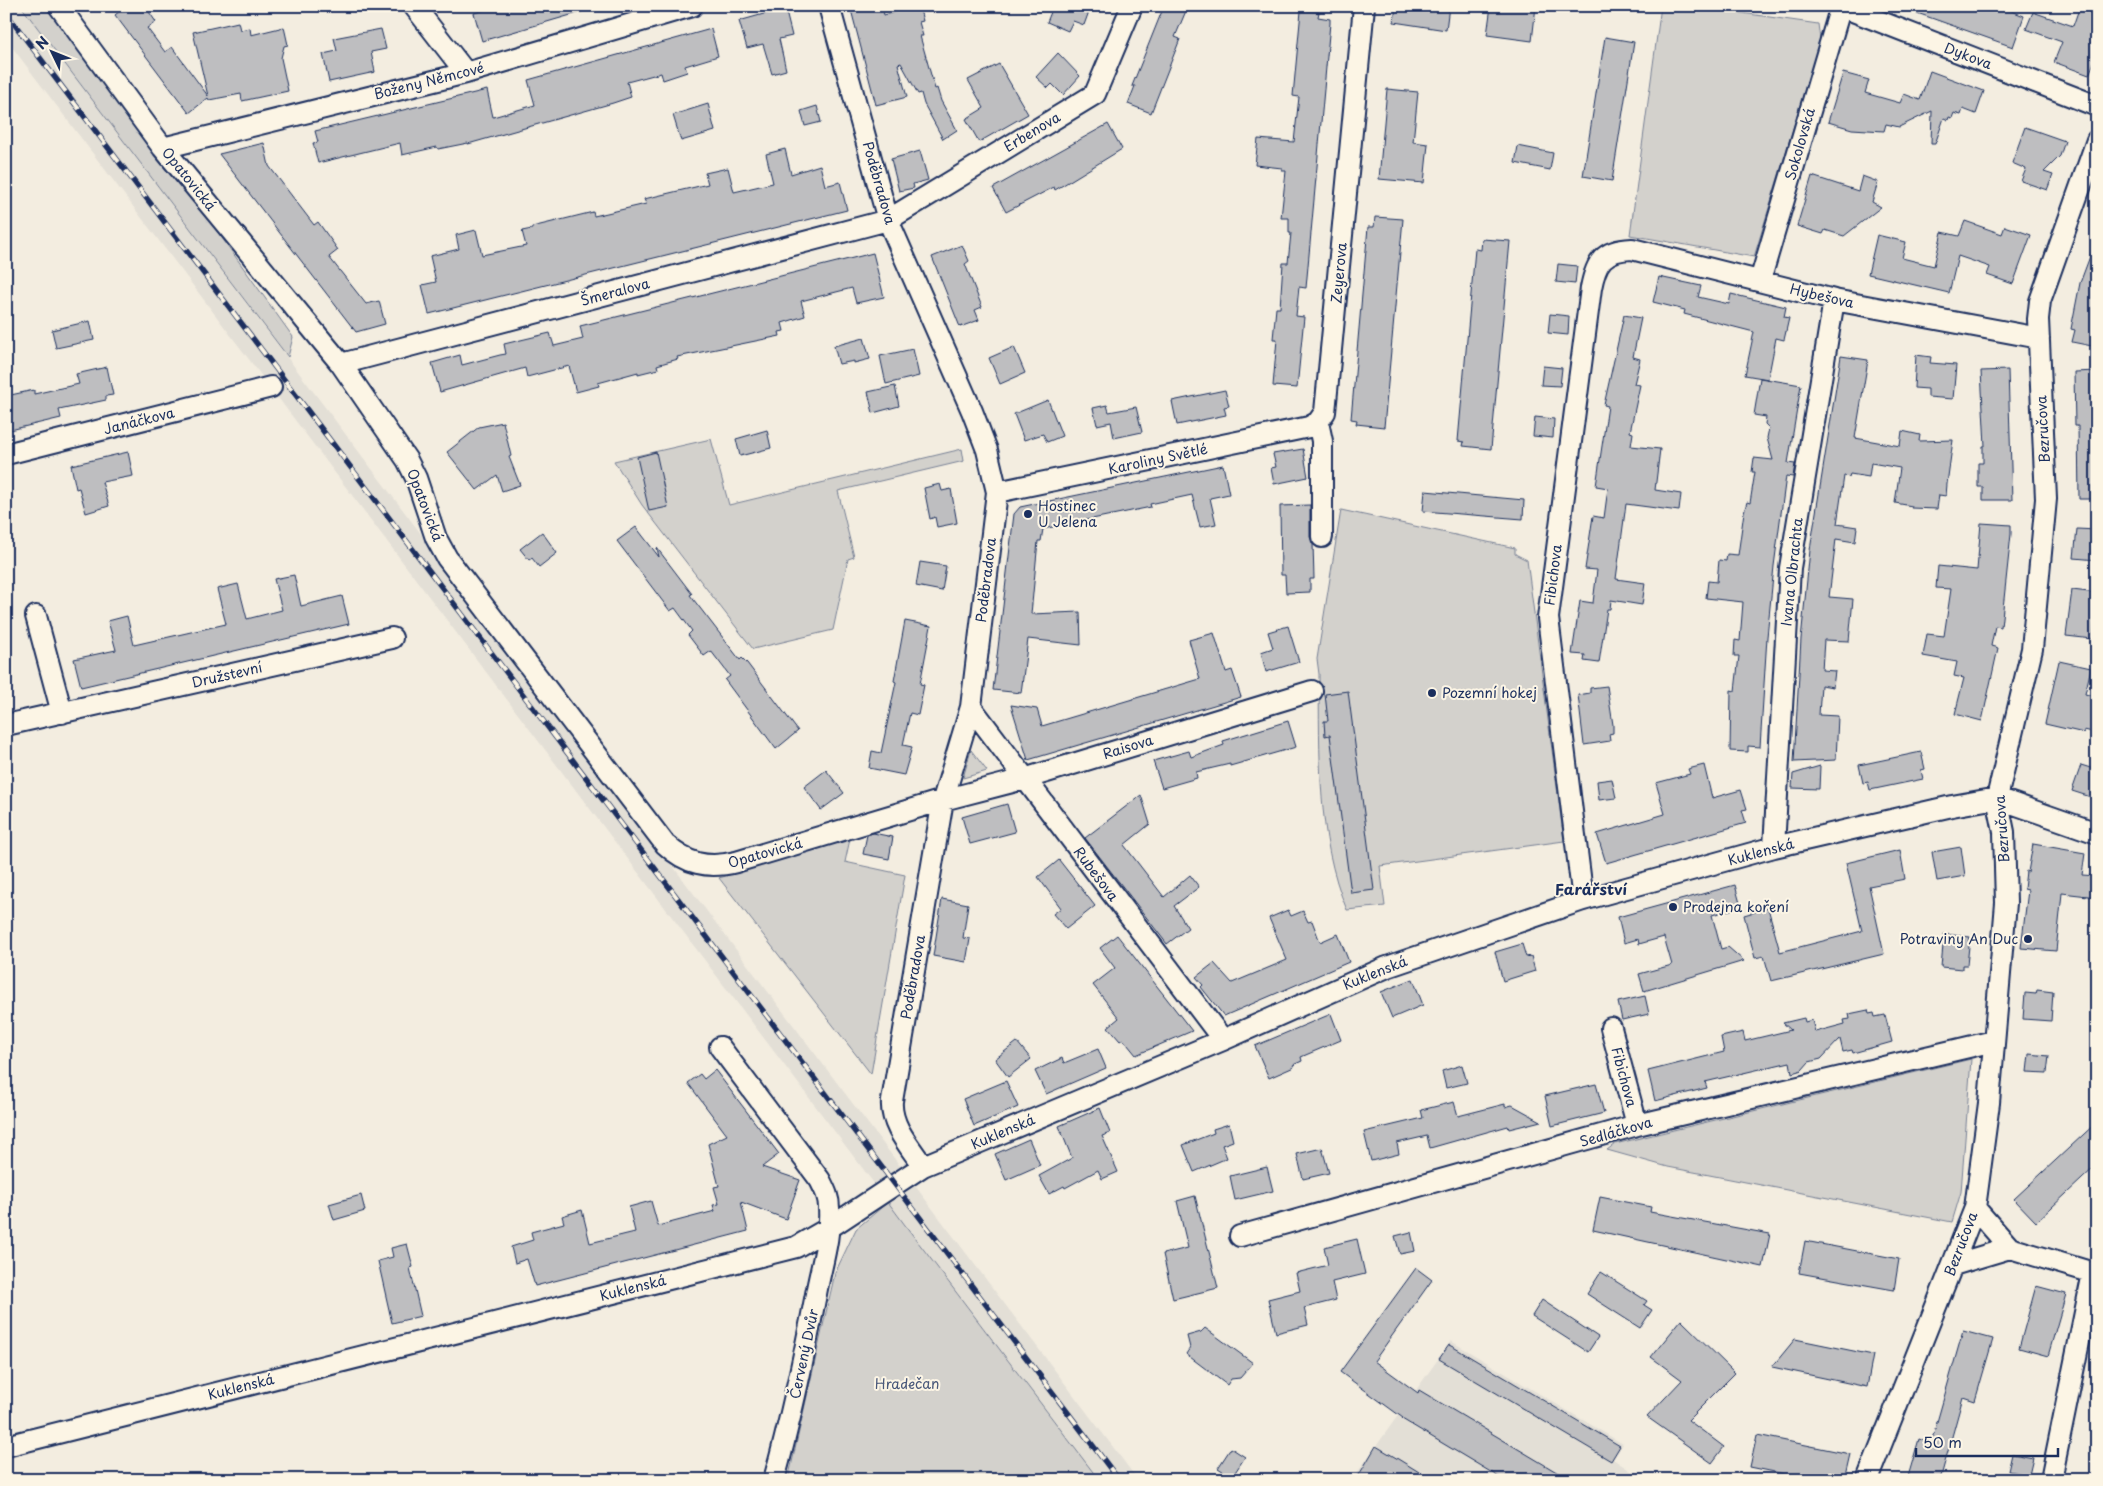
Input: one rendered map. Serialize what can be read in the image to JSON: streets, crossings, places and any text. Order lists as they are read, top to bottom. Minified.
{"streets":{"street":["Dykova","Boženy Němcové","Erbenova","Sokolovská","Opatovická","Poděbradova","Zeyerova","Šmeralova","Hybešova","Janáčkova","Bezručova","Karoliny Světlé","Ivana Olbrachta","Fibichova","Družstevní","Raisova","Kuklenská","Rubešova","Sedláčkova","Červený Dvůr"]},"crossings":[["Dykova","Sokolovská"],["Boženy Němcové","Opatovická"],["Erbenova","Poděbradova"],["Erbenova","Šmeralova"],["Sokolovská","Hybešova"],["Opatovická","Poděbradova"],["Opatovická","Šmeralova"],["Opatovická","Raisova"],["Poděbradova","Šmeralova"],["Poděbradova","Karoliny Světlé"],["Poděbradova","Raisova"],["Poděbradova","Kuklenská"],["Poděbradova","Rubešova"],["Zeyerova","Karoliny Světlé"],["Hybešova","Bezručova"],["Hybešova","Ivana Olbrachta"],["Hybešova","Fibichova"],["Bezručova","Kuklenská"],["Bezručova","Sedláčkova"],["Ivana Olbrachta","Kuklenská"],["Fibichova","Kuklenská"],["Fibichova","Sedláčkova"],["Raisova","Rubešova"],["Kuklenská","Rubešova"],["Kuklenská","Červený Dvůr"]],"districts":["Farářství"],"parks":["Hradečan"],"places":["Hostinec U Jelena","Pozemní hokej","Prodejna koření","Potraviny An Duc"],"scale_bar":"50 m","north":"top left"}
